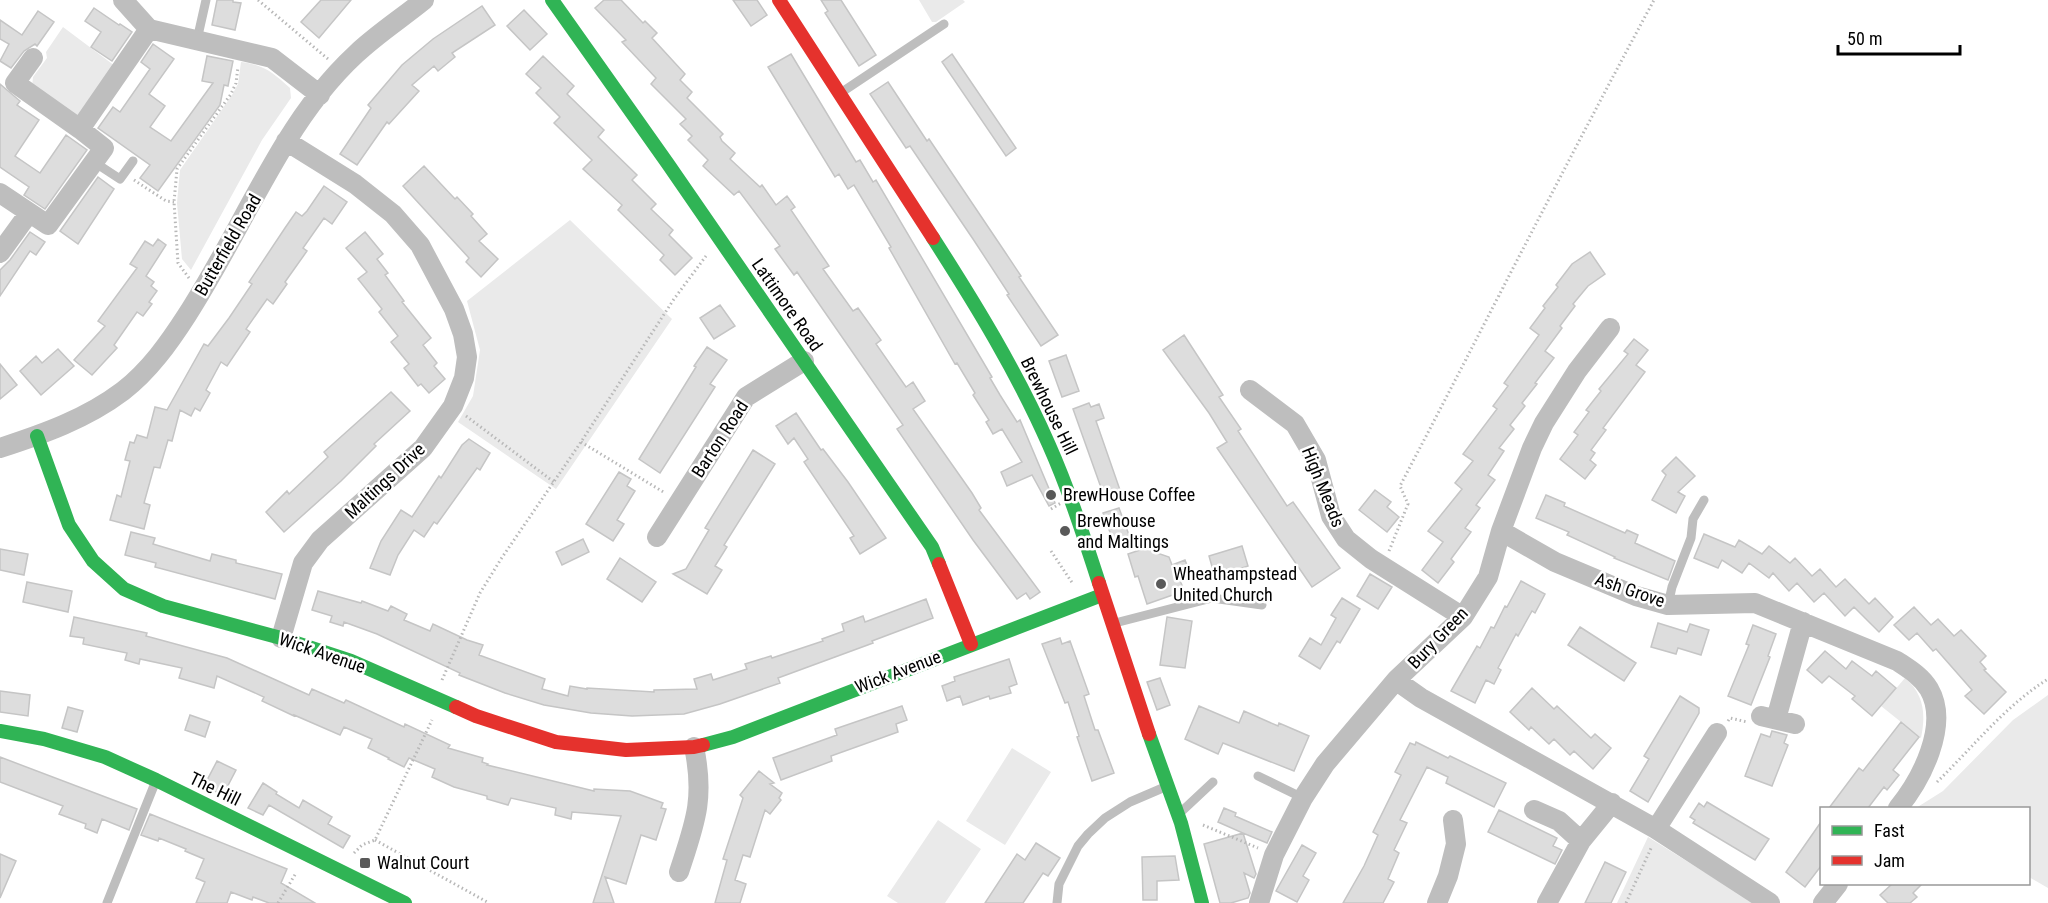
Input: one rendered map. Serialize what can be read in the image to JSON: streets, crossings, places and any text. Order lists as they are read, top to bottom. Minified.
{"streets":{"street":["Butterfield Road","Lattimore Road","Brewhouse Hill","Barton Road","Maltings Drive","High Meads","Ash Grove","Bury Green","Wick Avenue","The Hill"]},"crossings":[["Butterfield Road","Maltings Drive"],["Butterfield Road","Wick Avenue"],["Lattimore Road","Barton Road"],["Lattimore Road","Wick Avenue"],["Brewhouse Hill","Wick Avenue"],["Maltings Drive","Wick Avenue"],["High Meads","Bury Green"],["Ash Grove","Bury Green"]],"places":{"other":["BrewHouse Coffee","Brewhouse and Maltings","Wheathampstead United Church"],"transit":["Walnut Court"]},"legend":["Fast","Jam"],"scale_bar":"50 m"}
